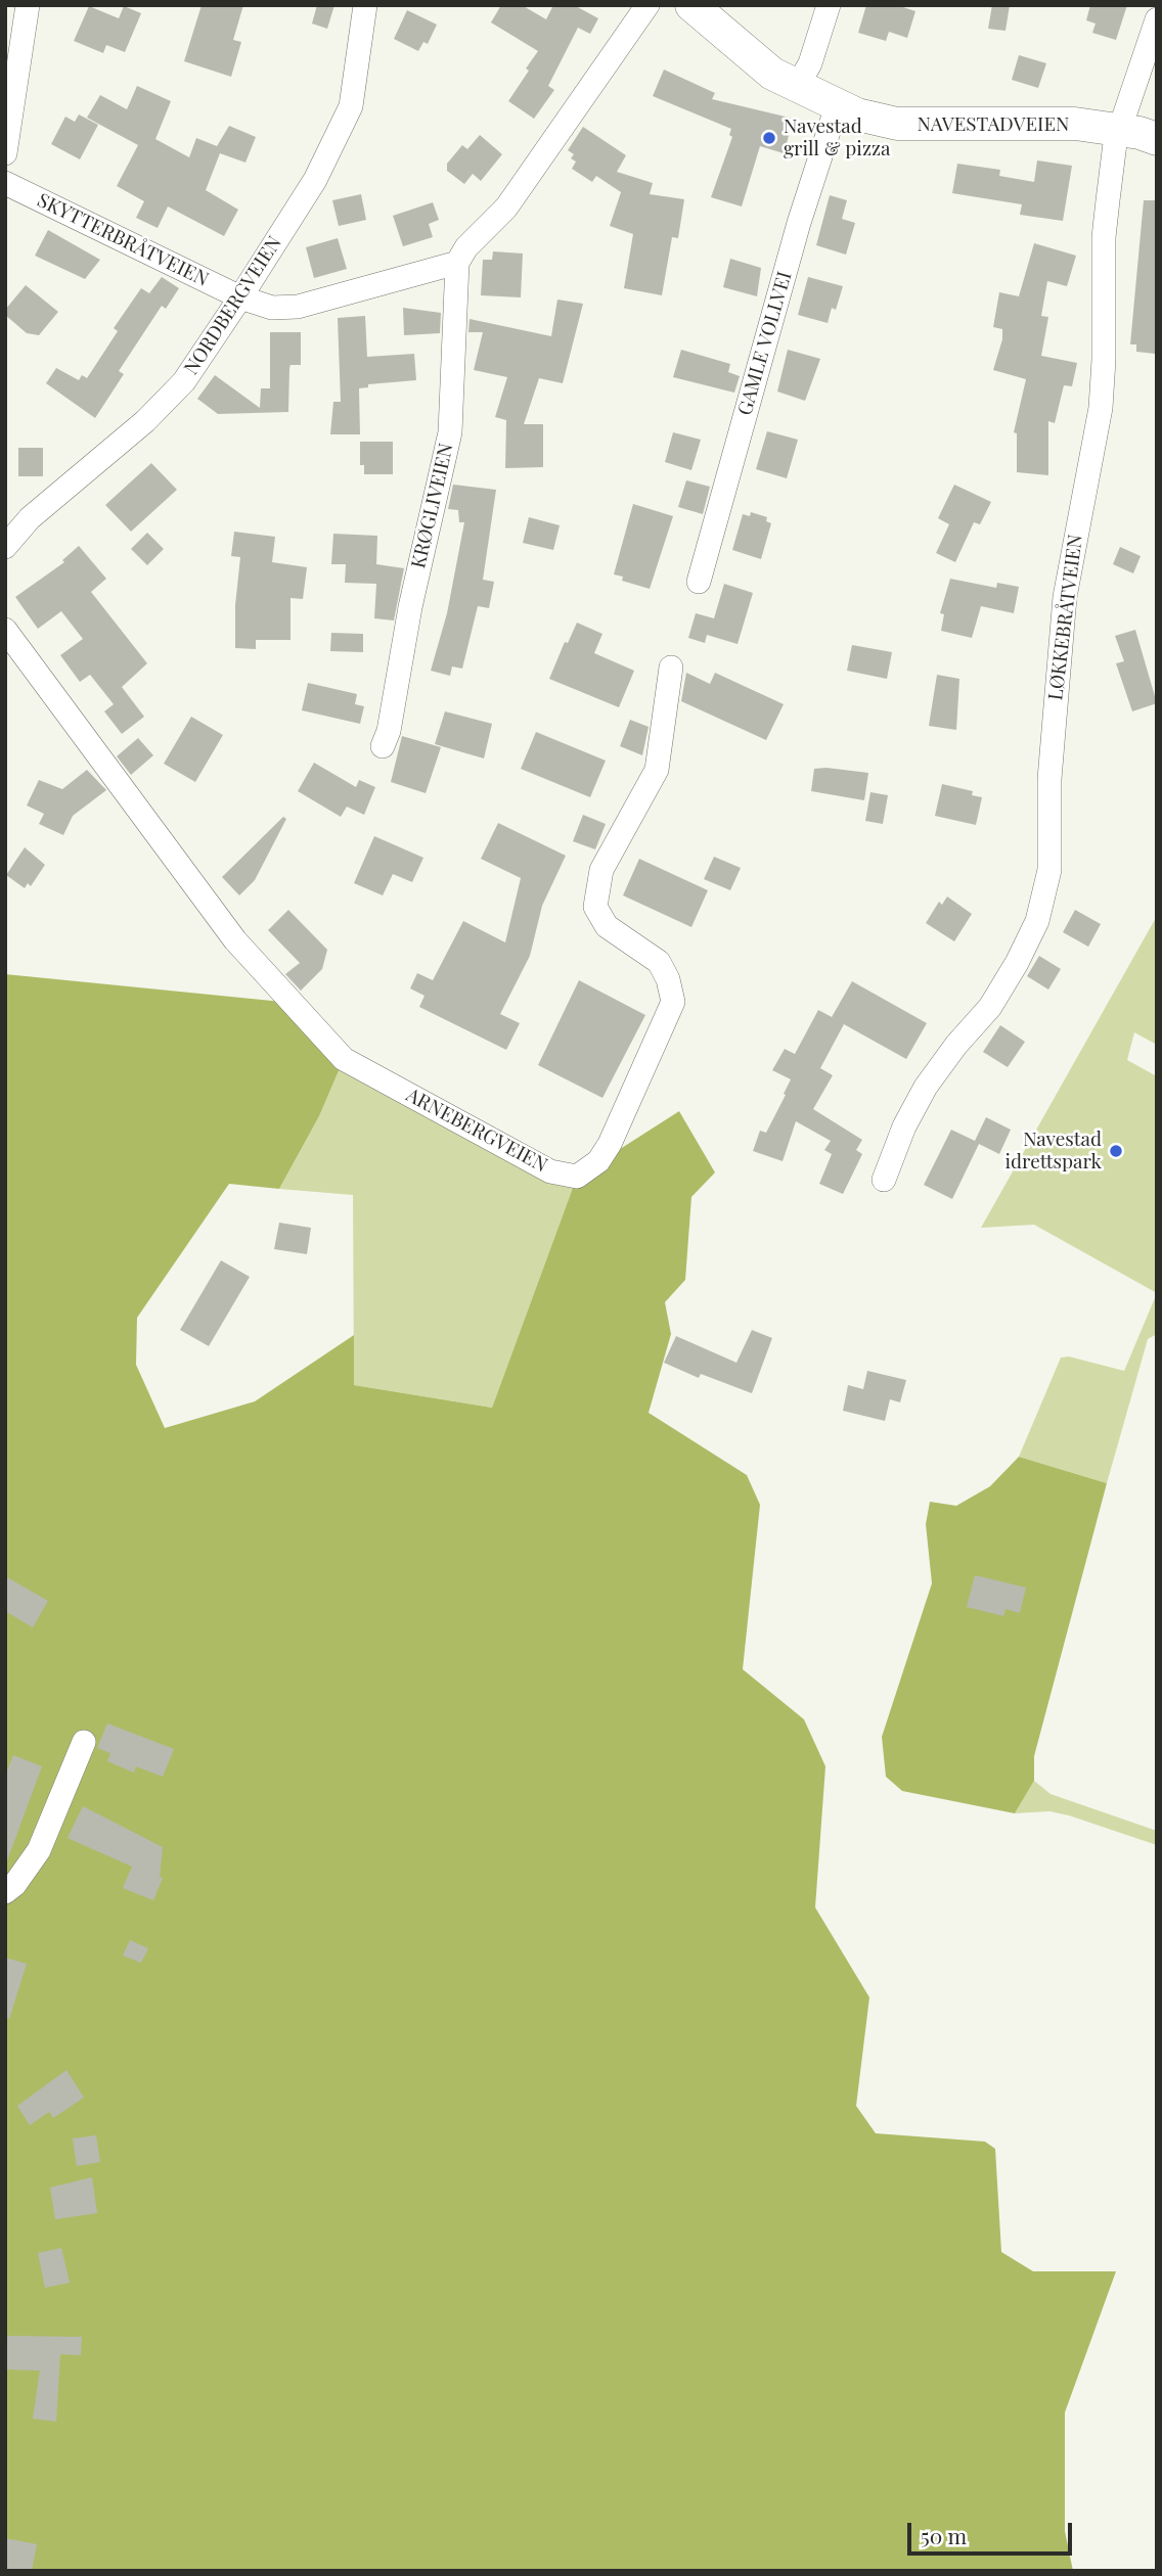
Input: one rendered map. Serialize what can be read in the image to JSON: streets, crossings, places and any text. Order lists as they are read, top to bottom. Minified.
{"streets":{"street":["NAVESTADVEIEN","SKYTTERBRÅTVEIEN","NORDBERGVEIEN","GAMLE VOLLVEI","KRØGLIVEIEN","LØKKEBRÅTVEIEN","ARNEBERGVEIEN"]},"crossings":[["NAVESTADVEIEN","GAMLE VOLLVEI"],["NAVESTADVEIEN","LØKKEBRÅTVEIEN"],["SKYTTERBRÅTVEIEN","NORDBERGVEIEN"]],"places":["Navestad grill & pizza","Navestad idrettspark"],"scale_bar":"50 m"}
